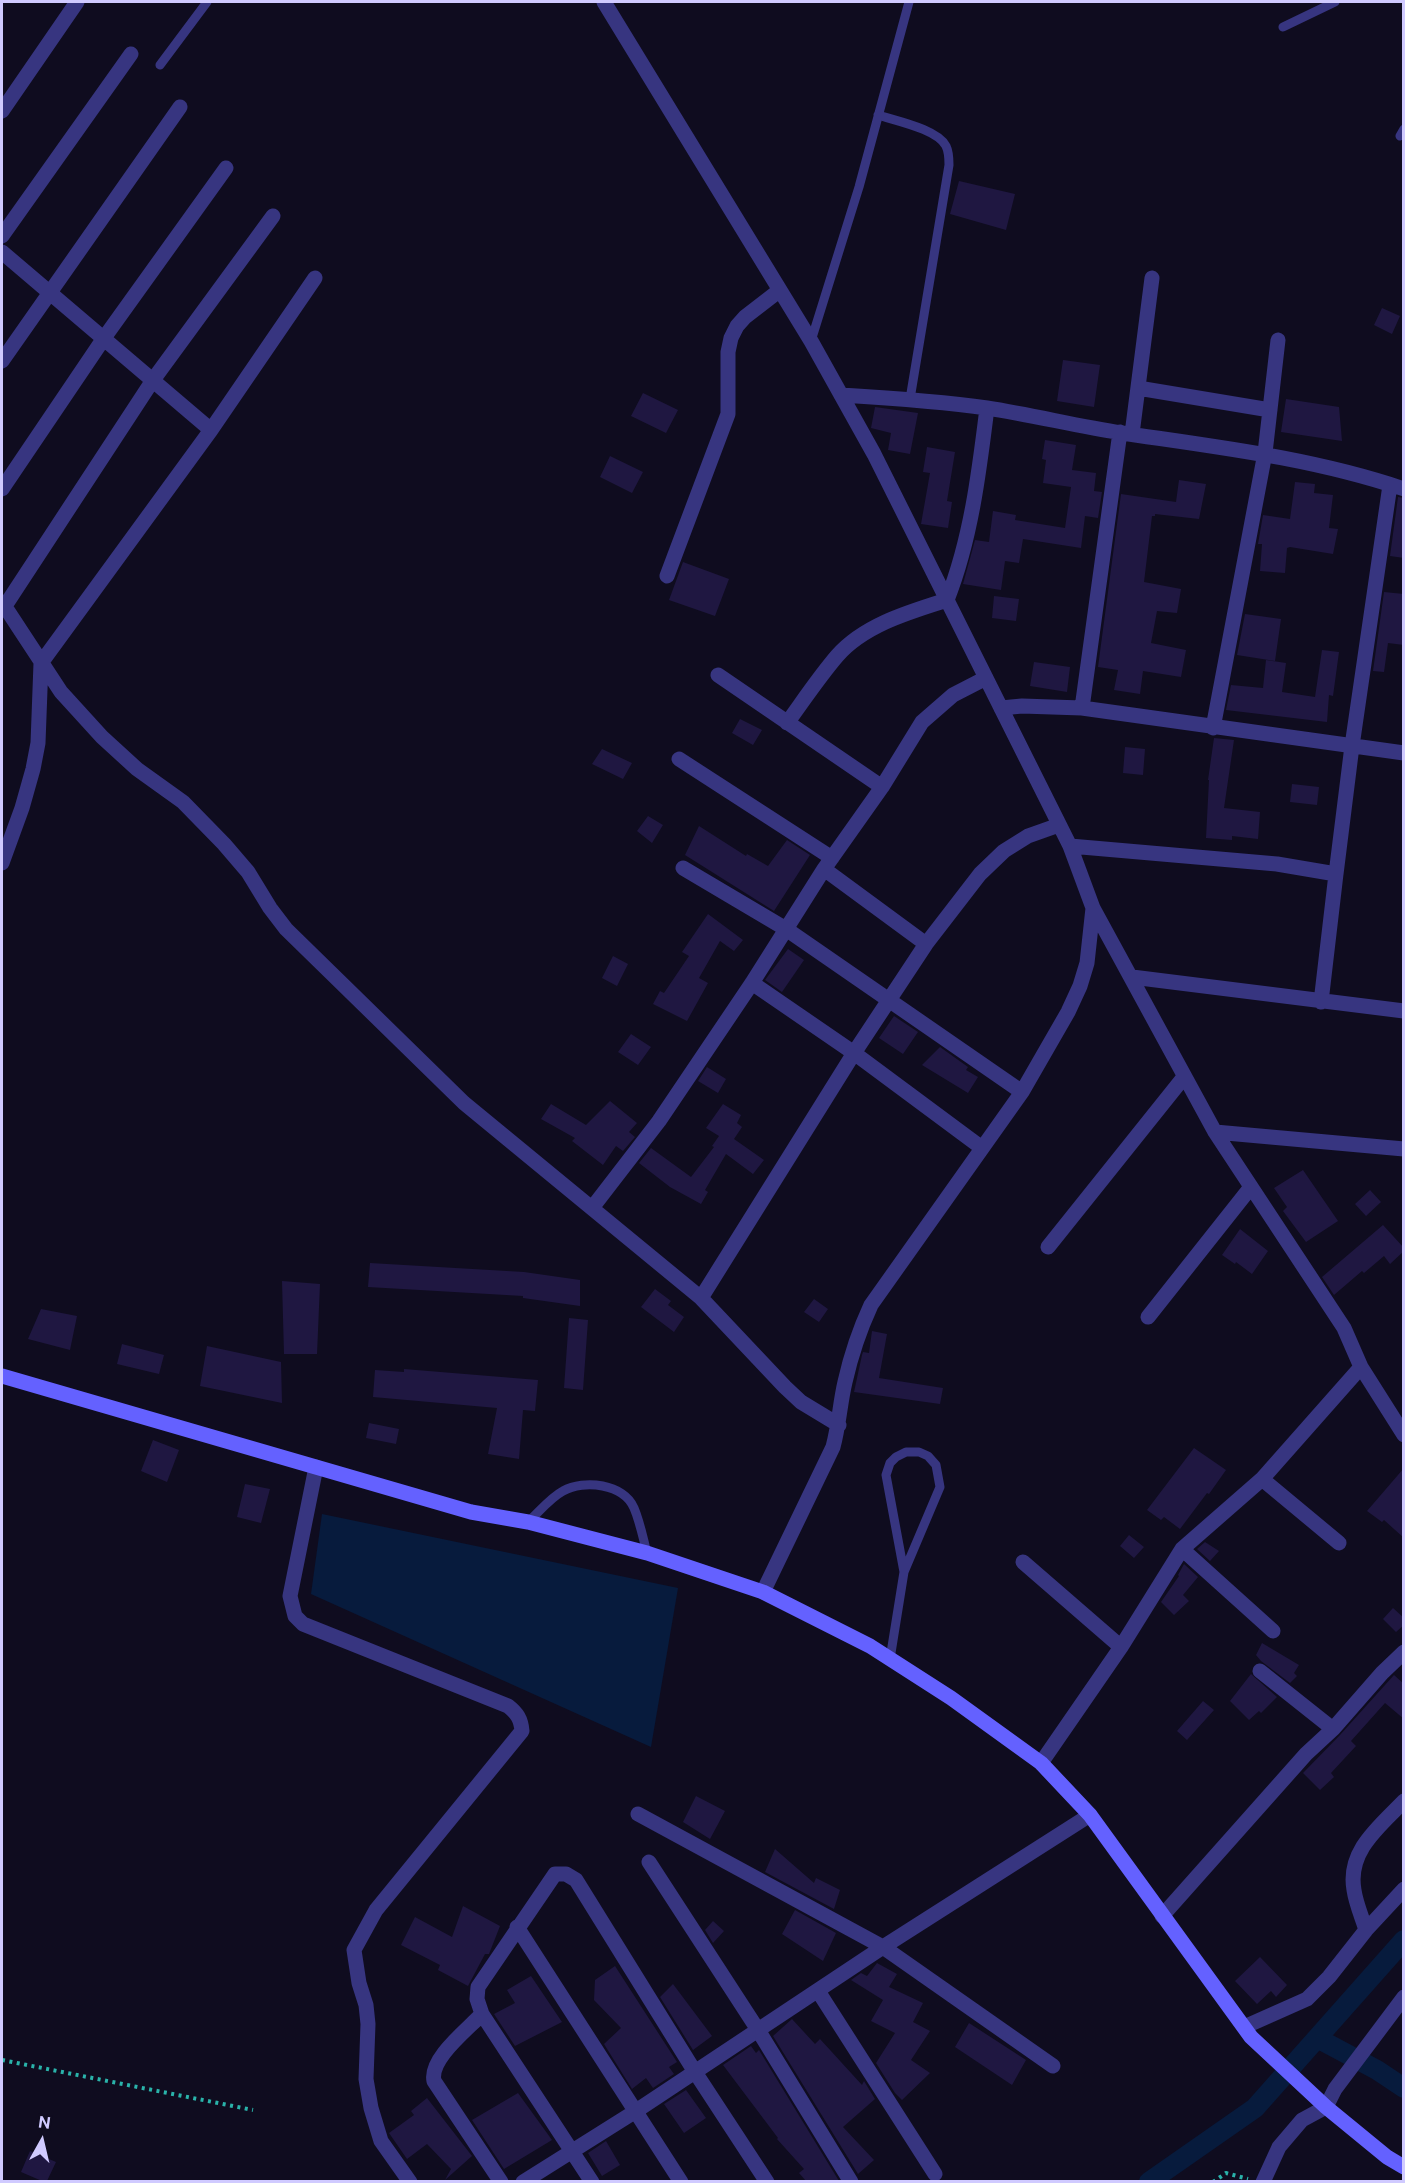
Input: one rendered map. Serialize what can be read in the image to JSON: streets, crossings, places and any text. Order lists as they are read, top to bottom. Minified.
{"north":"top"}
